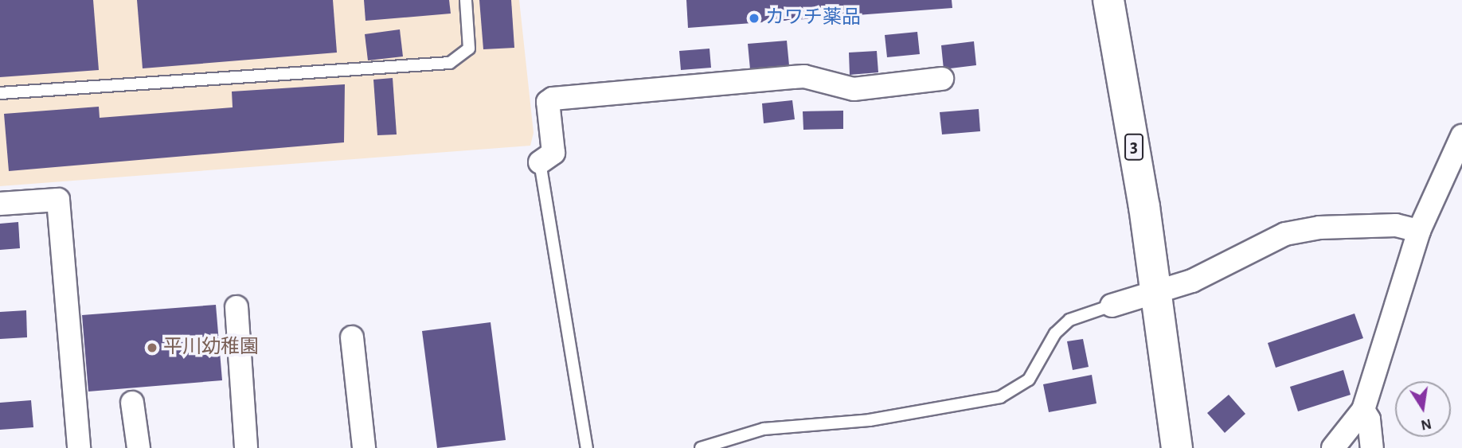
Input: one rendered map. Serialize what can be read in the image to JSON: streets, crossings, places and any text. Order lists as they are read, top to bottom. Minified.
{"streets":{"main road":["3"]},"places":["カワチ薬品","平川幼稚園"],"north":"bottom"}
